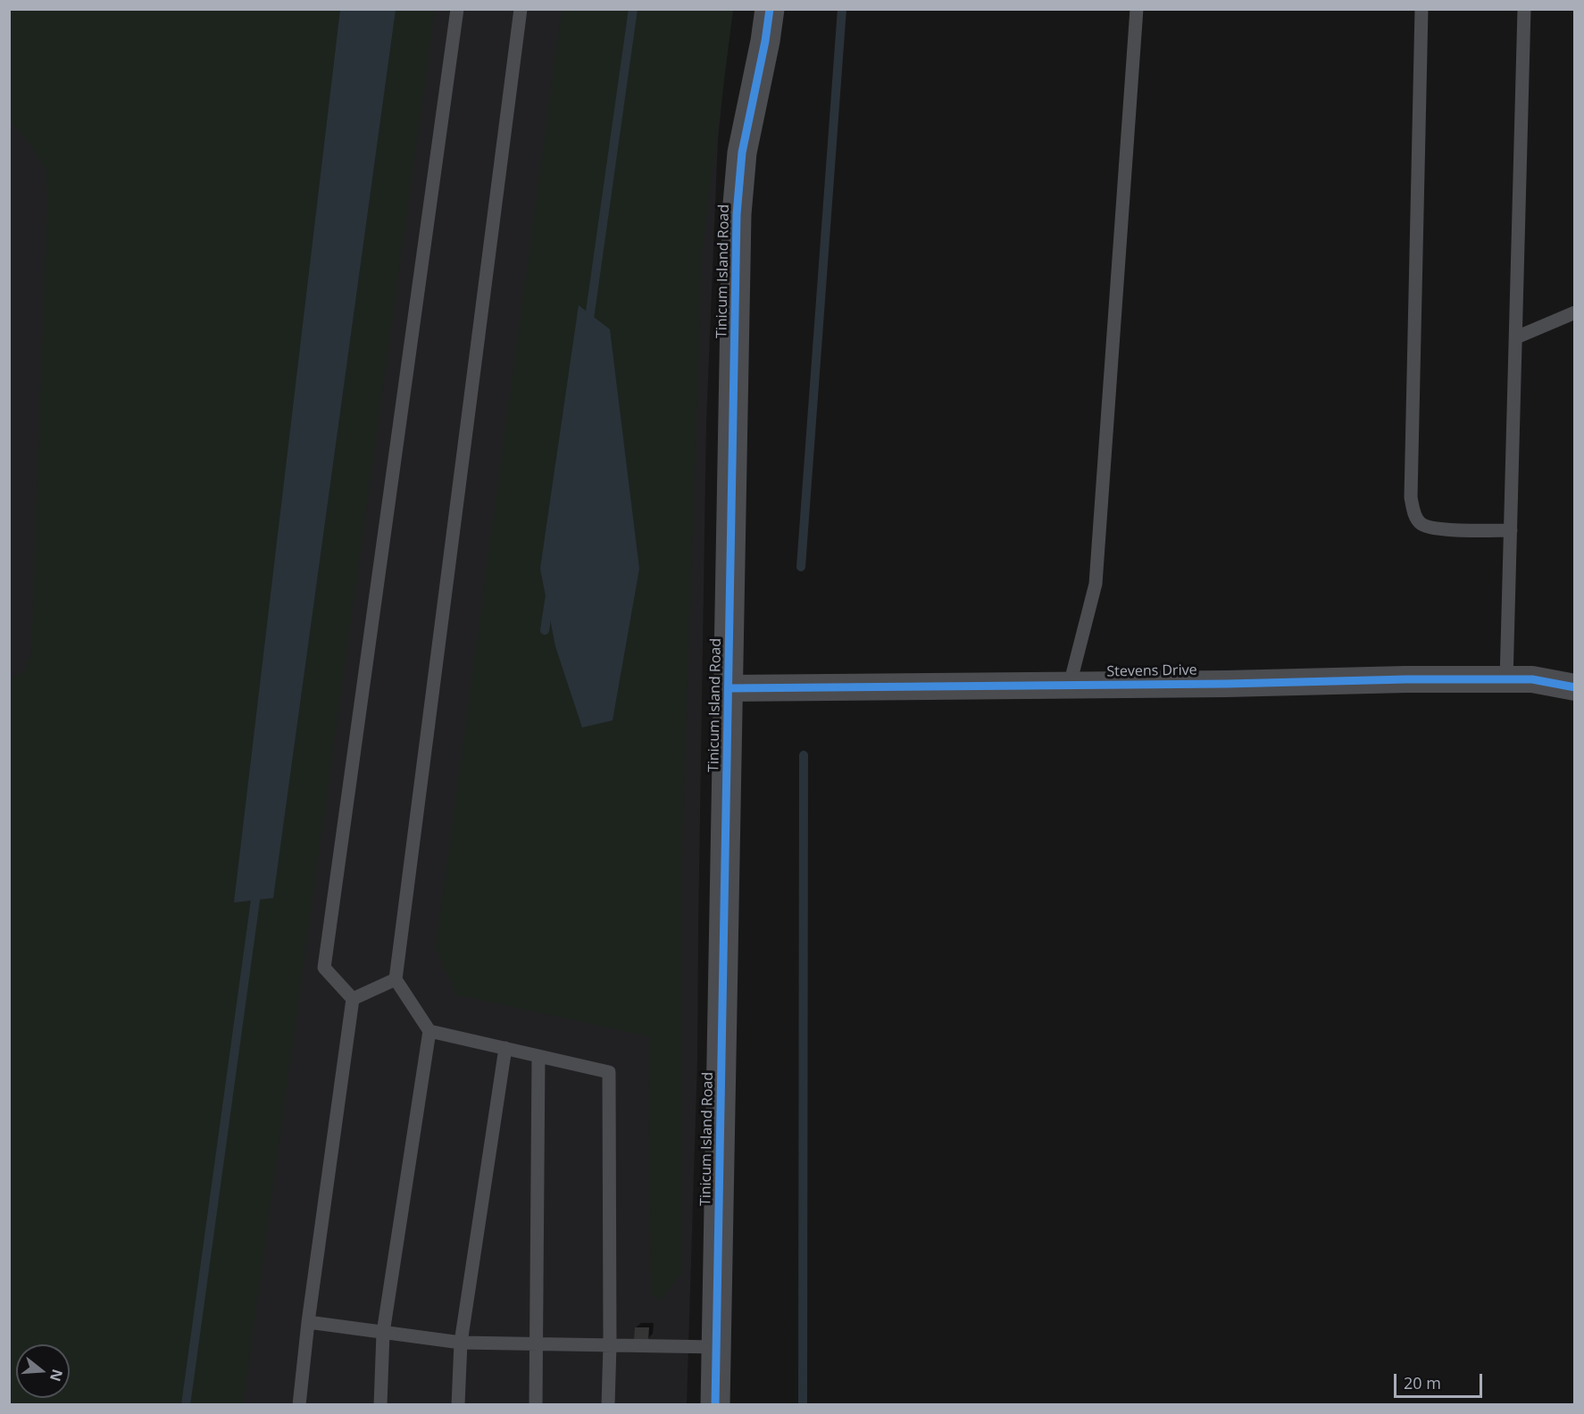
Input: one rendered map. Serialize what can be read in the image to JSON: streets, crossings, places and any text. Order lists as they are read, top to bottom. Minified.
{"streets":{"street":["Tinicum Island Road","Stevens Drive"]},"crossings":[["Tinicum Island Road","Stevens Drive"]],"scale_bar":"20 m","north":"right"}
